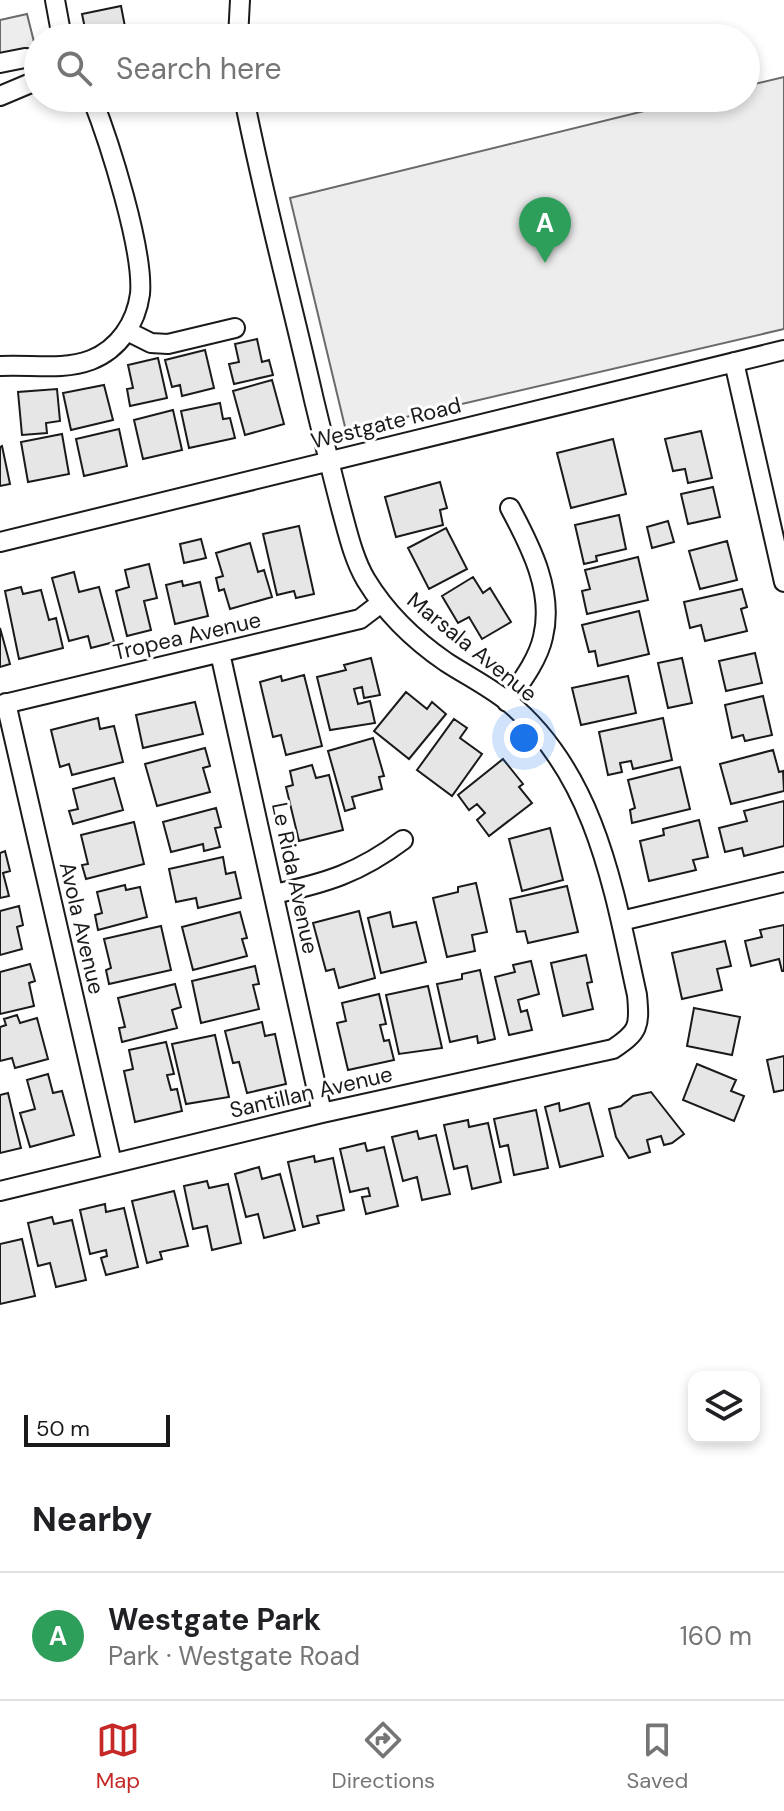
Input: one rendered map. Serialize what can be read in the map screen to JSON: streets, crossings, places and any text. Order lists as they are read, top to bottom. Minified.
{"streets":{"street":["Westgate Road","Tropea Avenue","Marsala Avenue","Le Rida Avenue","Avola Avenue","Santillan Avenue"]},"crossings":[["Westgate Road","Marsala Avenue"],["Tropea Avenue","Marsala Avenue"],["Tropea Avenue","Le Rida Avenue"],["Tropea Avenue","Avola Avenue"],["Marsala Avenue","Santillan Avenue"],["Le Rida Avenue","Santillan Avenue"],["Avola Avenue","Santillan Avenue"]],"scale_bar":"50 m","page":{"search":"Search here","pins":"A","scale":"50 m","heading":"Nearby","list":[{"mark":"A","name":"Westgate Park","note":"Park · Westgate Road","value":"160 m"}],"nav":["Map","Directions","Saved"]}}
